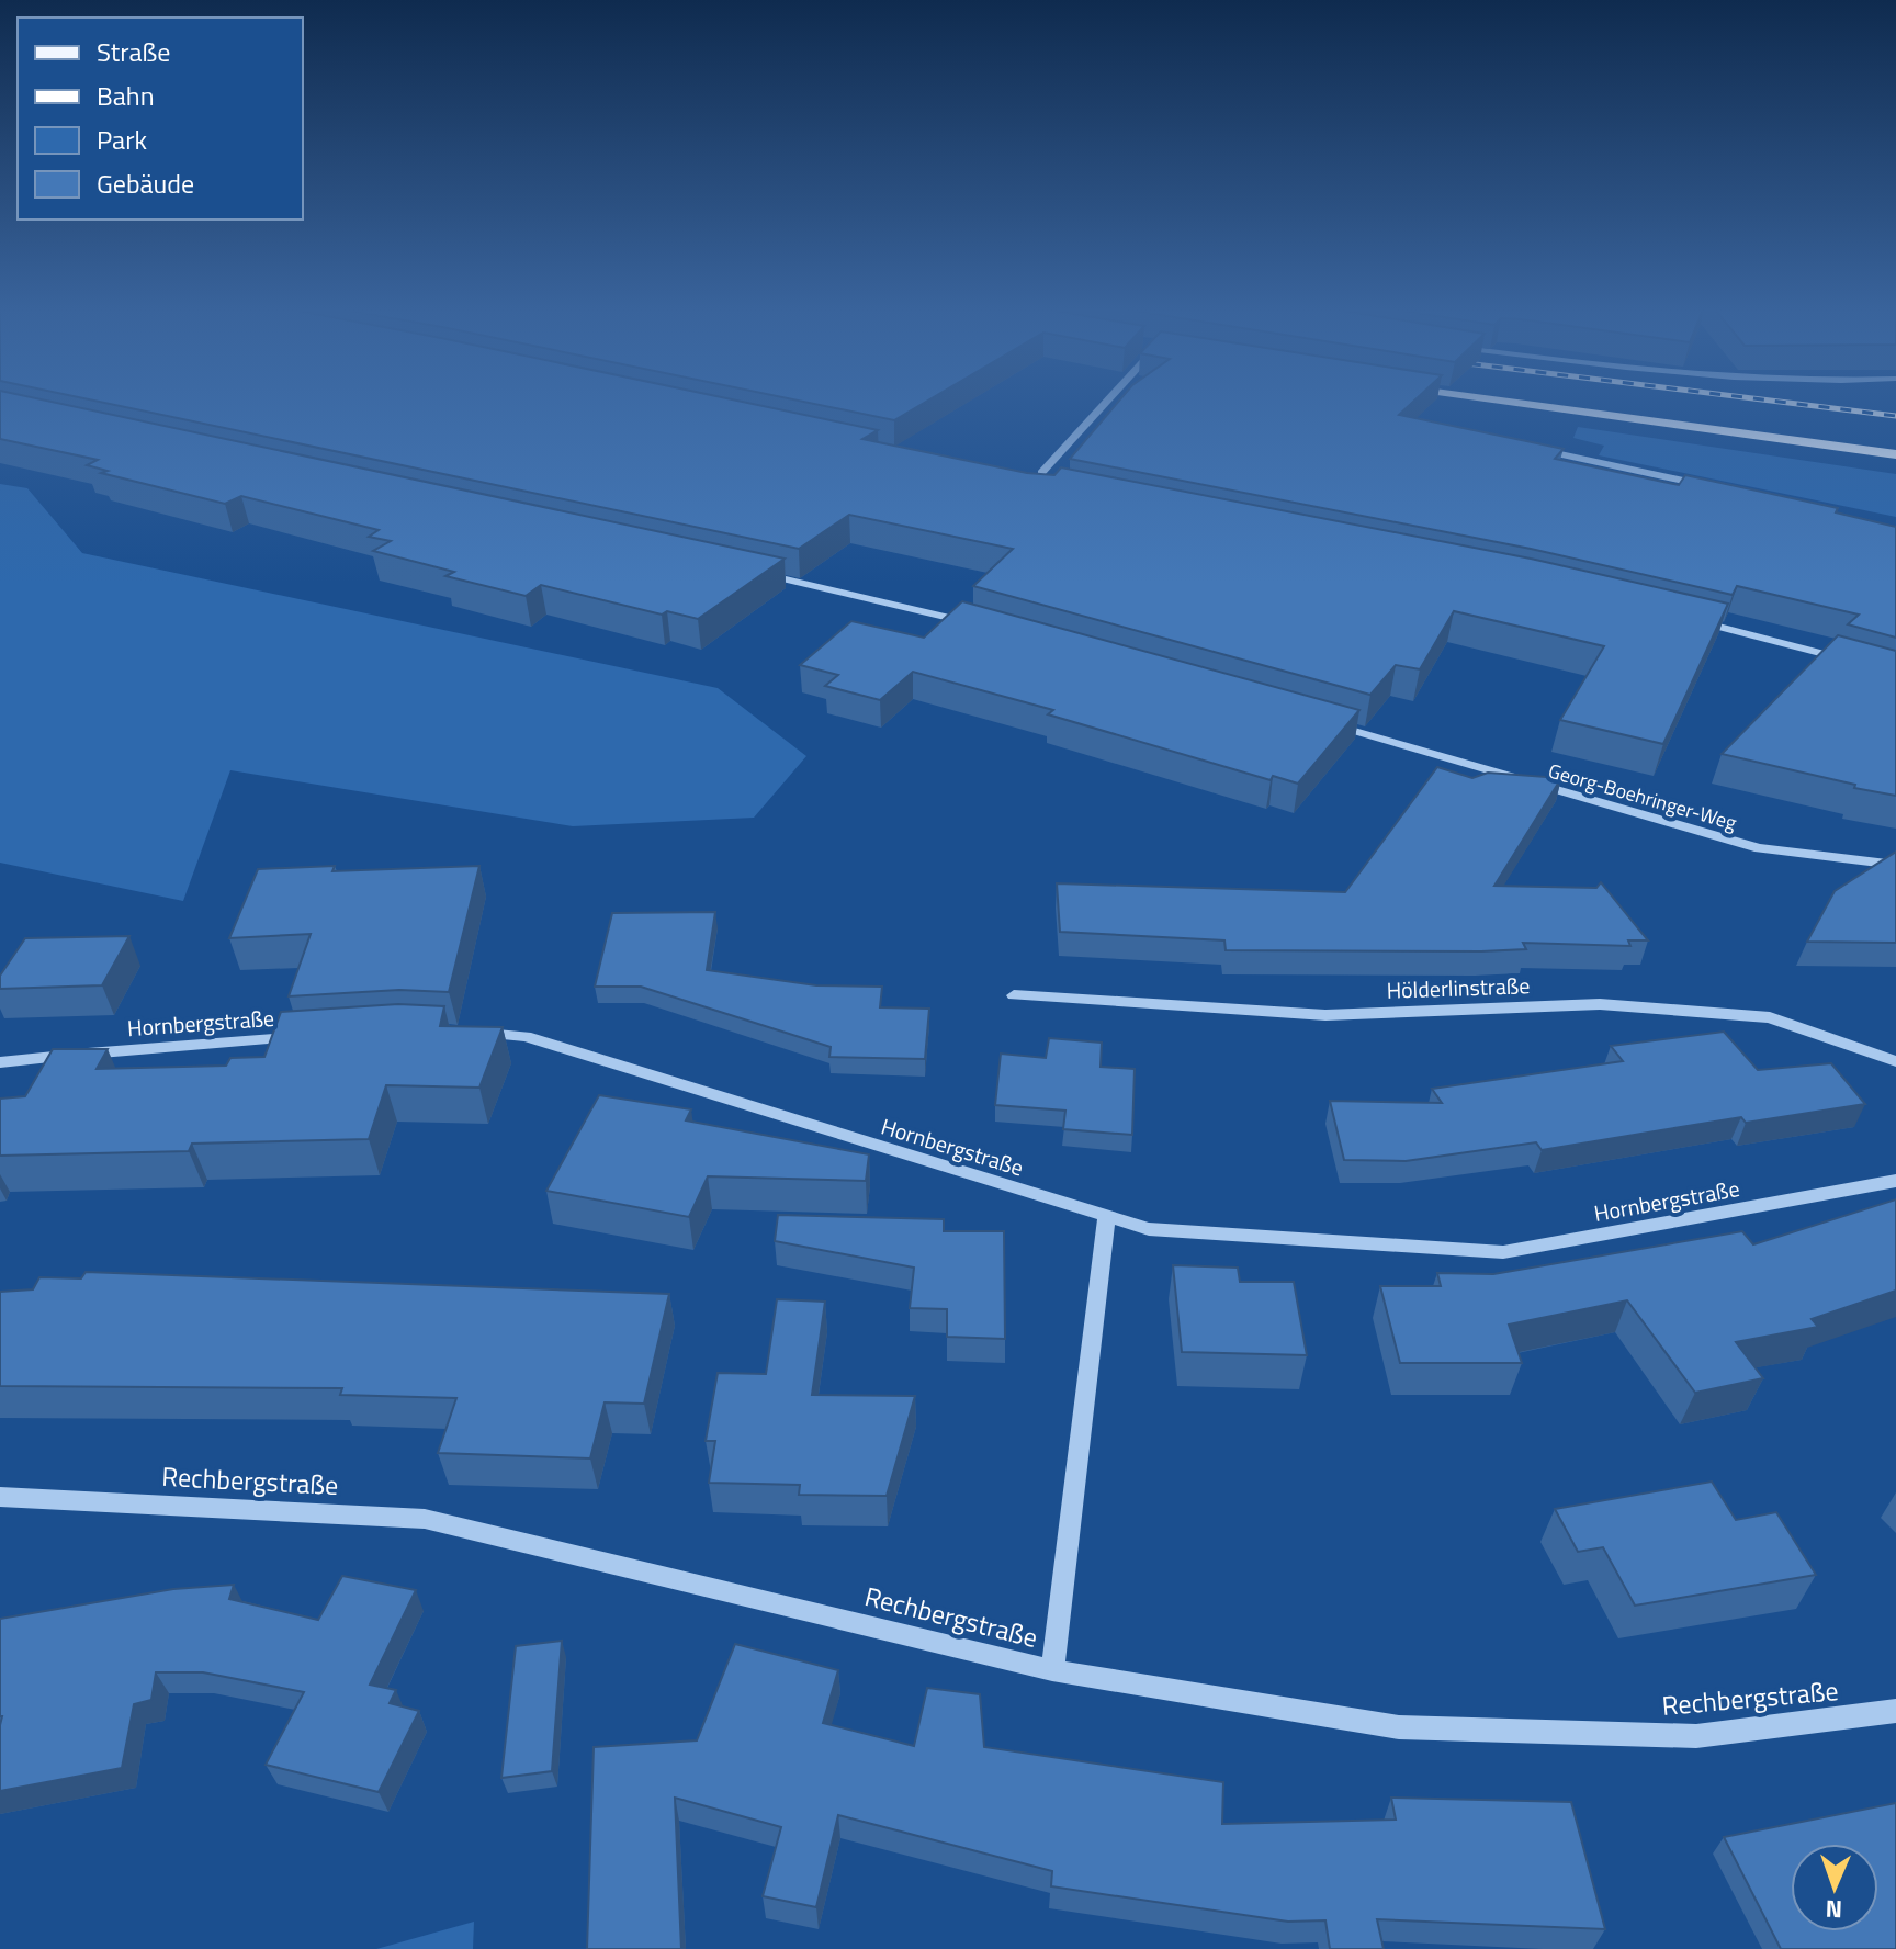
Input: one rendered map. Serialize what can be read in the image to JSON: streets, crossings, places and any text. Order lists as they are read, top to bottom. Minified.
{"streets":{"street":["Georg-Boehringer-Weg","Hölderlinstraße","Hornbergstraße","Rechbergstraße"]},"legend":["Straße","Bahn","Park","Gebäude"],"north":"bottom"}
